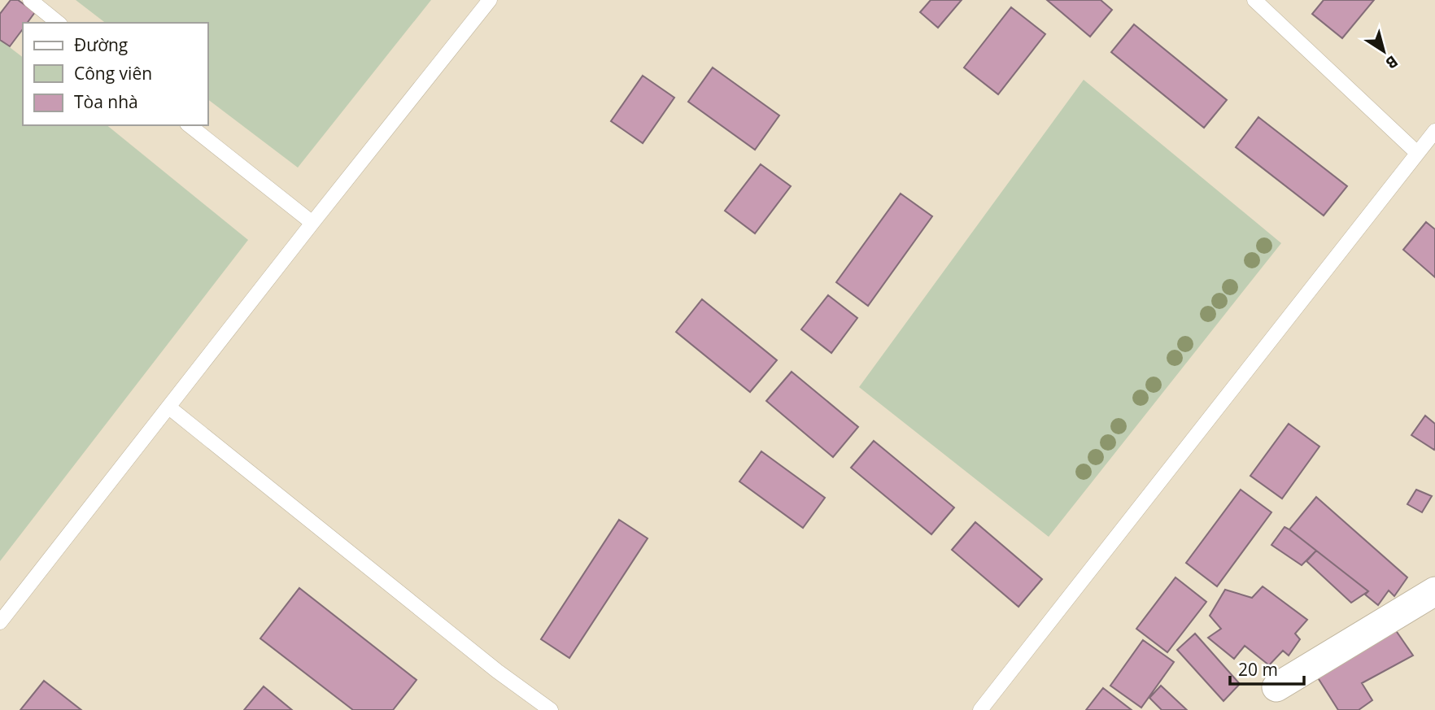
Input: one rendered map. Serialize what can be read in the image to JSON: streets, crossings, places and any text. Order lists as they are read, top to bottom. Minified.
{"legend":["Đường","Công viên","Tòa nhà"],"scale_bar":"20 m","north":"bottom right"}
